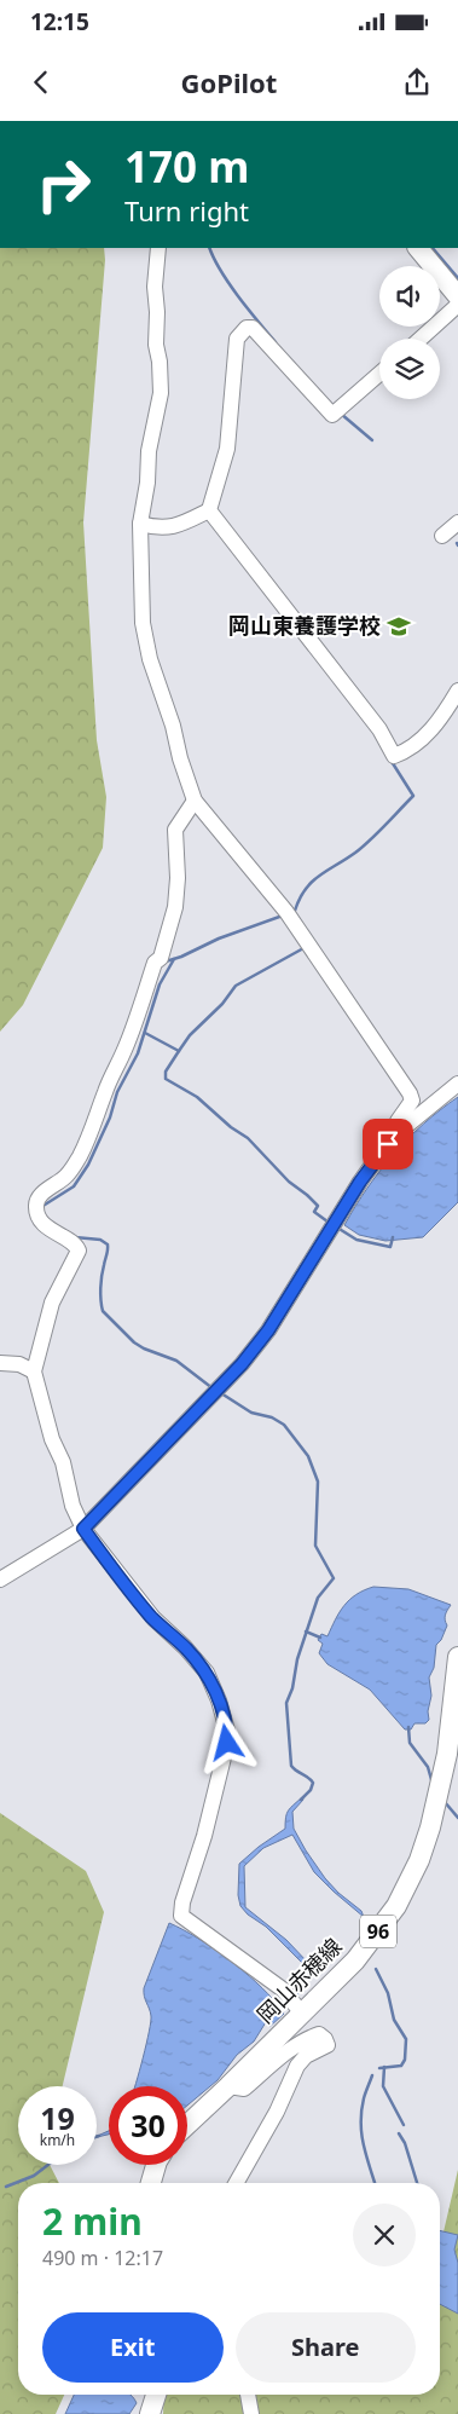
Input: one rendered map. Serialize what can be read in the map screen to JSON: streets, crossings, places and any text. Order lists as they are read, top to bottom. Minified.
{"streets":{"main road":["96","岡山赤穂線"]},"places":{"school or university":["岡山東養護学校"]},"page":{"status":"12:15","header":"GoPilot","turn":["170 m","Turn right"],"speed":"19 km/h","limit":"30","heading":["2 min","490 m · 12:17"],"buttons":["Exit","Share"]}}
